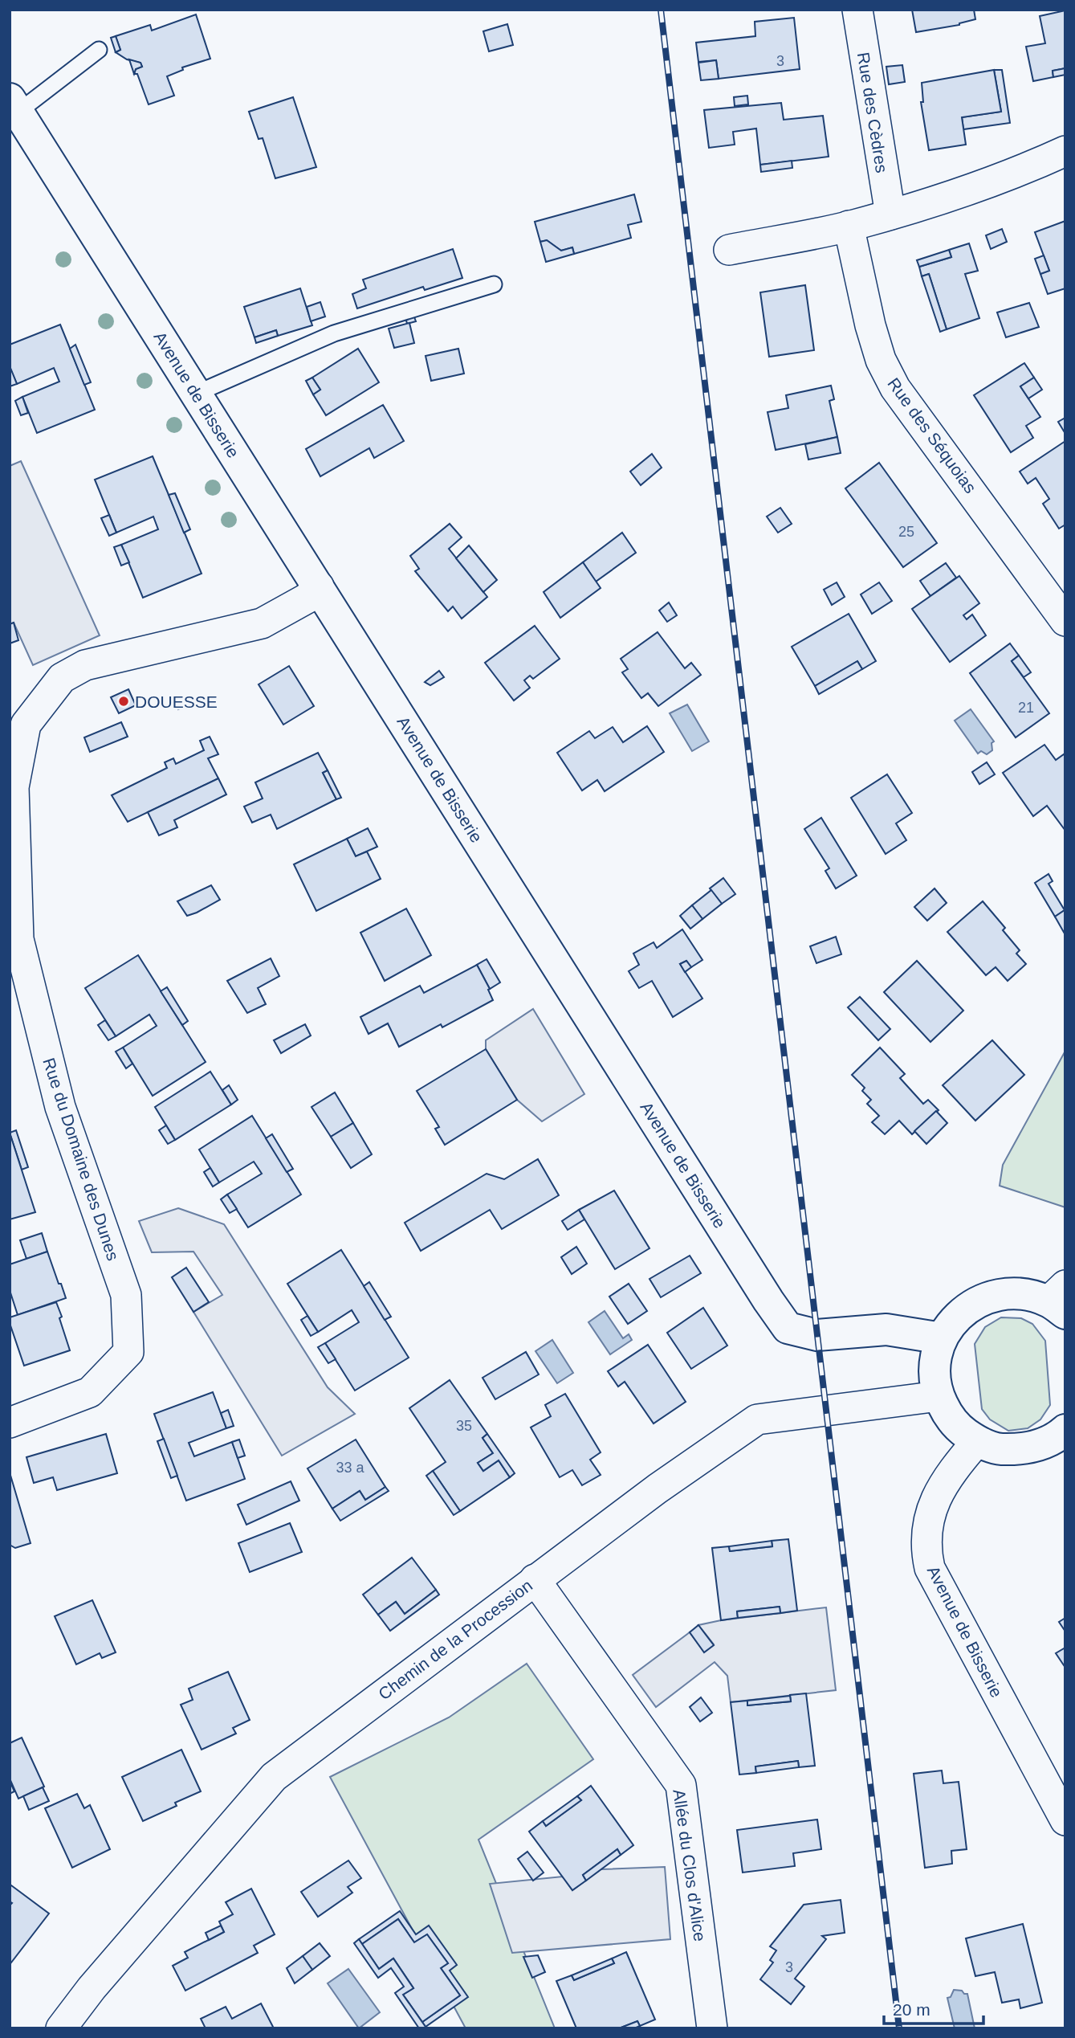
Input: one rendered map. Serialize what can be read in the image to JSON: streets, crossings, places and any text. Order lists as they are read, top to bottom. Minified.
{"streets":{"street":["Rue des Cèdres","Avenue de Bisserie","Rue des Séquoias","Rue du Domaine des Dunes","Chemin de la Procession","Allée du Clos d'Alice"]},"crossings":[["Avenue de Bisserie","Rue du Domaine des Dunes"],["Chemin de la Procession","Allée du Clos d'Alice"]],"places":["DOUESSE"],"house_numbers":["3","25","21","35","33 a","3"],"scale_bar":"20 m"}
